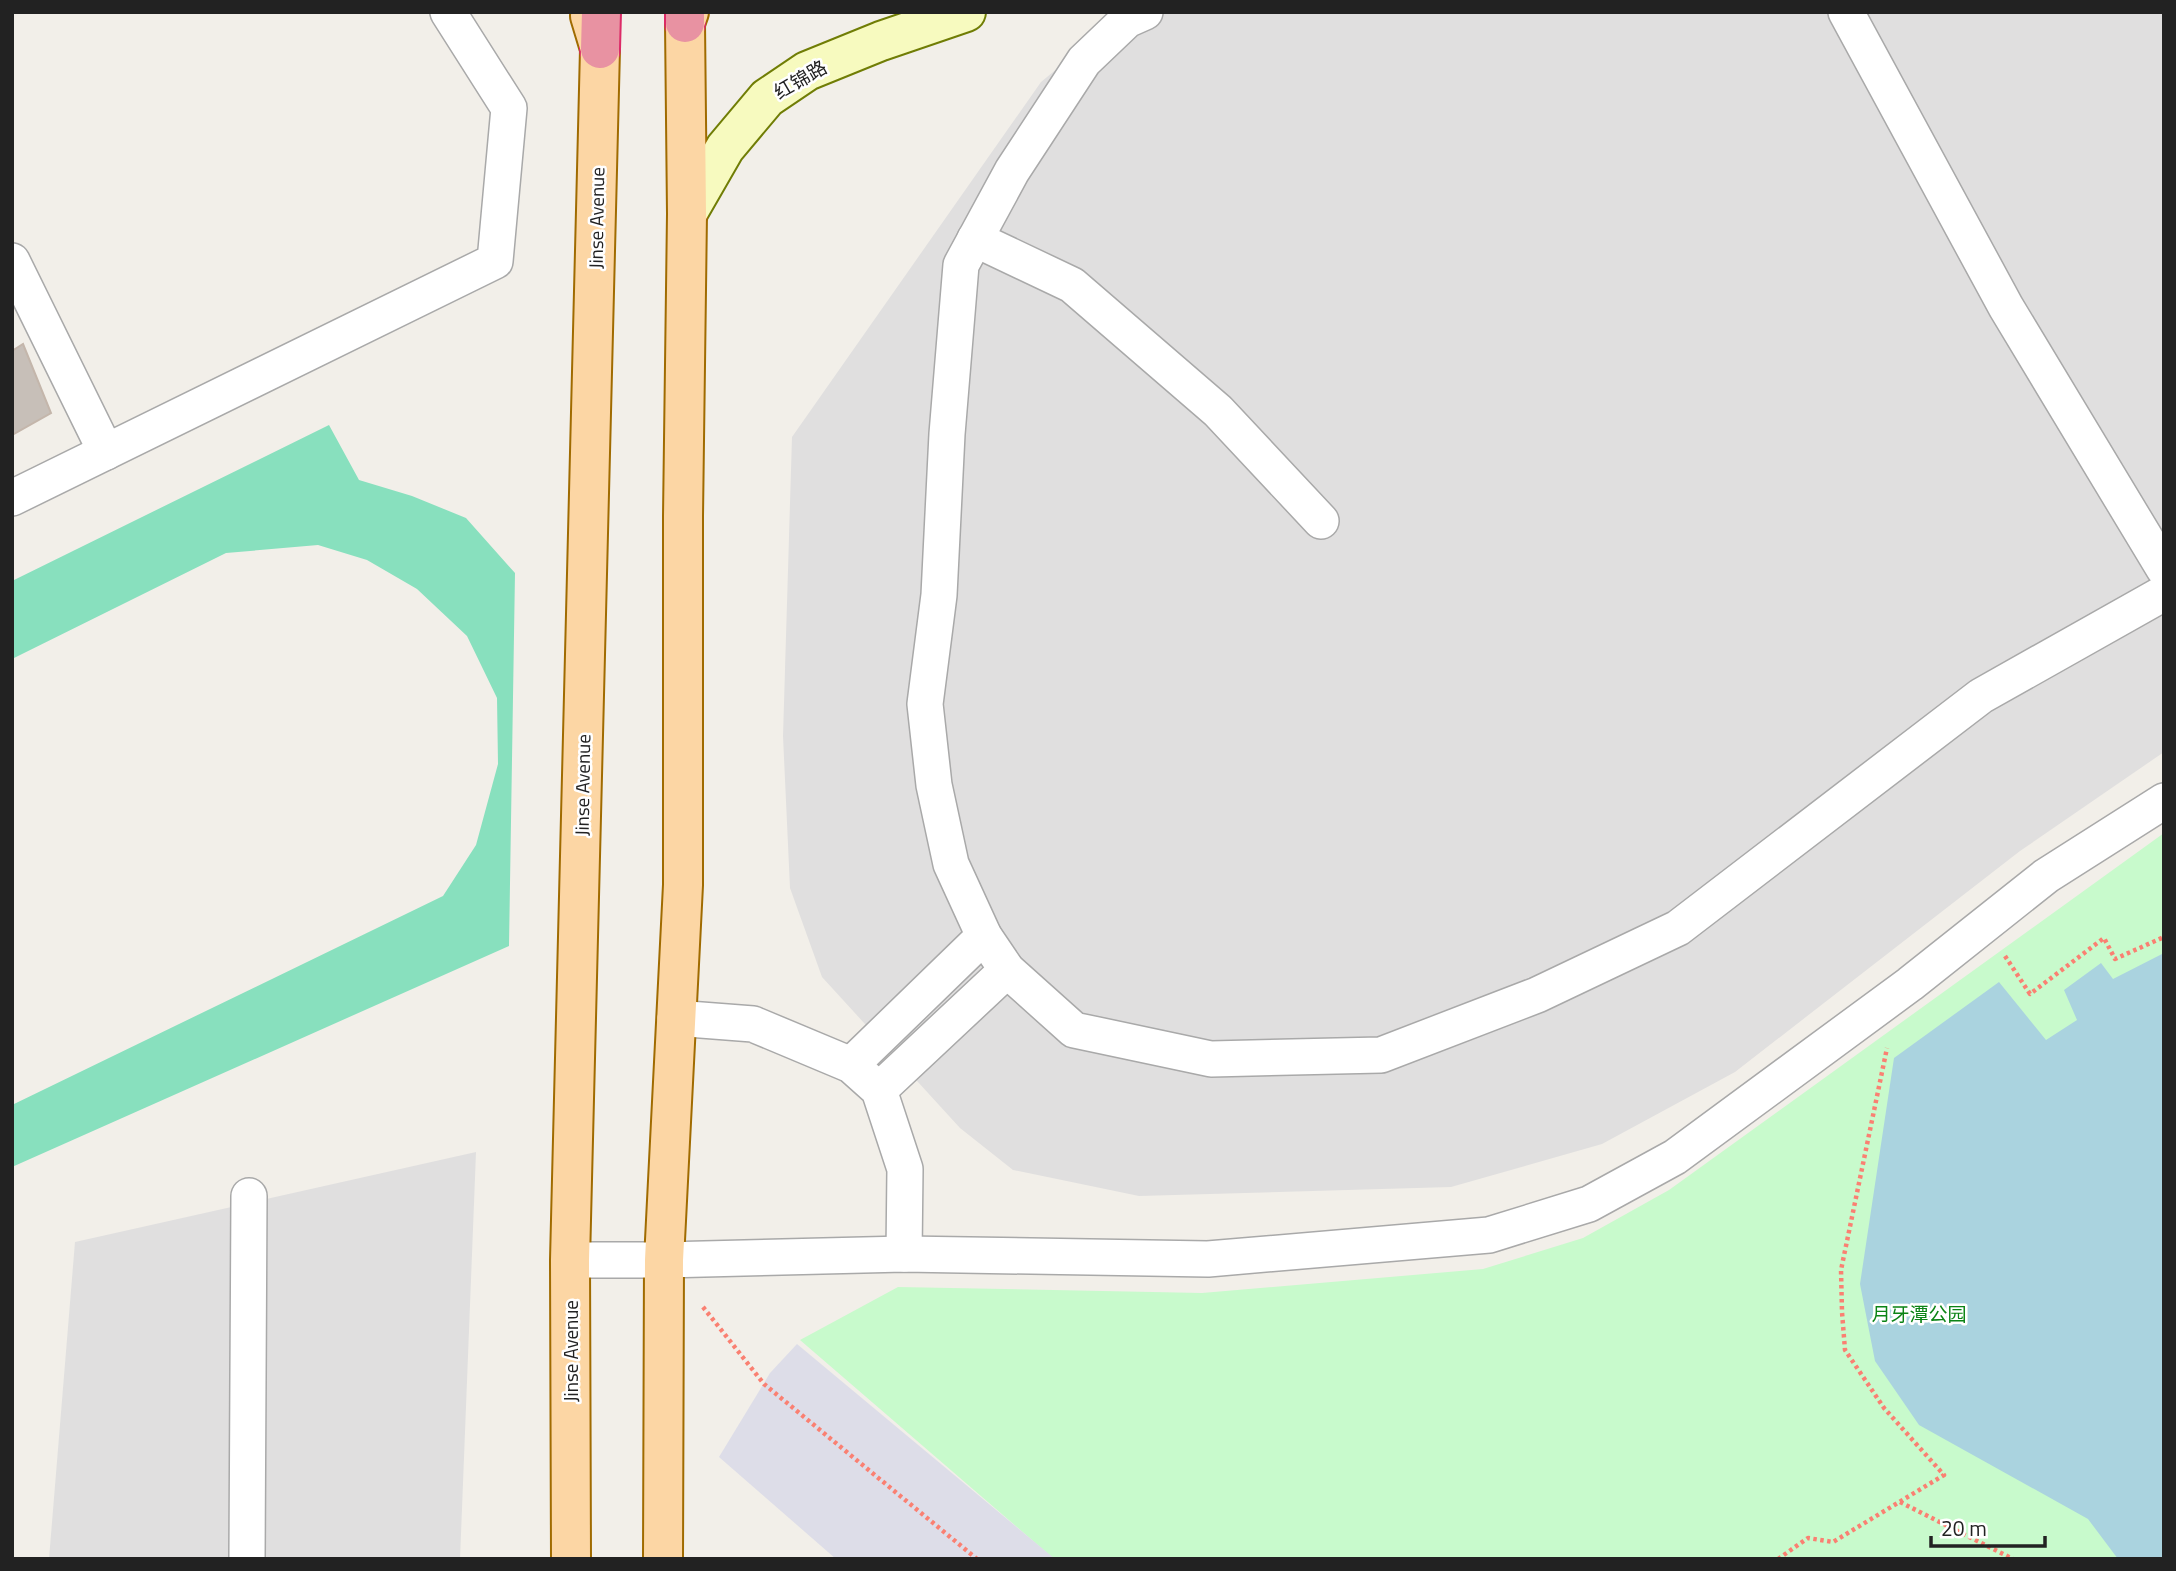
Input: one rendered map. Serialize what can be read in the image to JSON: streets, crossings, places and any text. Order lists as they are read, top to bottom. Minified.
{"streets":{"main road":["Jinse Avenue"],"street":["红锦路"]},"parks":["月牙潭公园"],"scale_bar":"20 m"}
